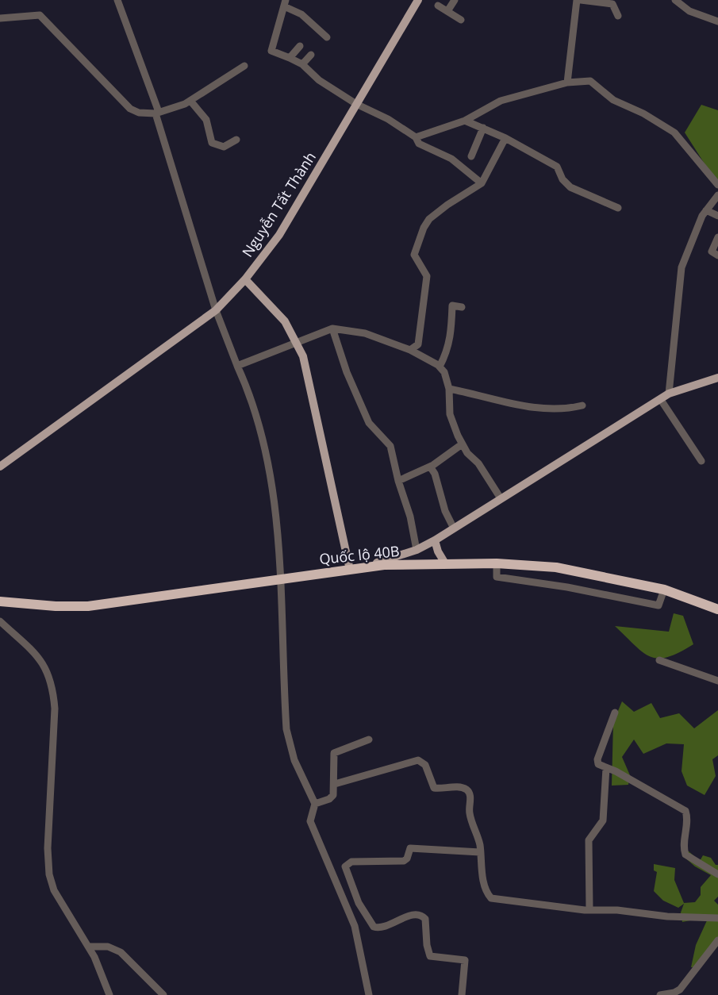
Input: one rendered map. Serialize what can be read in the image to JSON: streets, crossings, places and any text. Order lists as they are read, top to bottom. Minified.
{"streets":{"highway":["Quốc lộ 40B"],"main road":["Nguyễn Tất Thành"]}}
